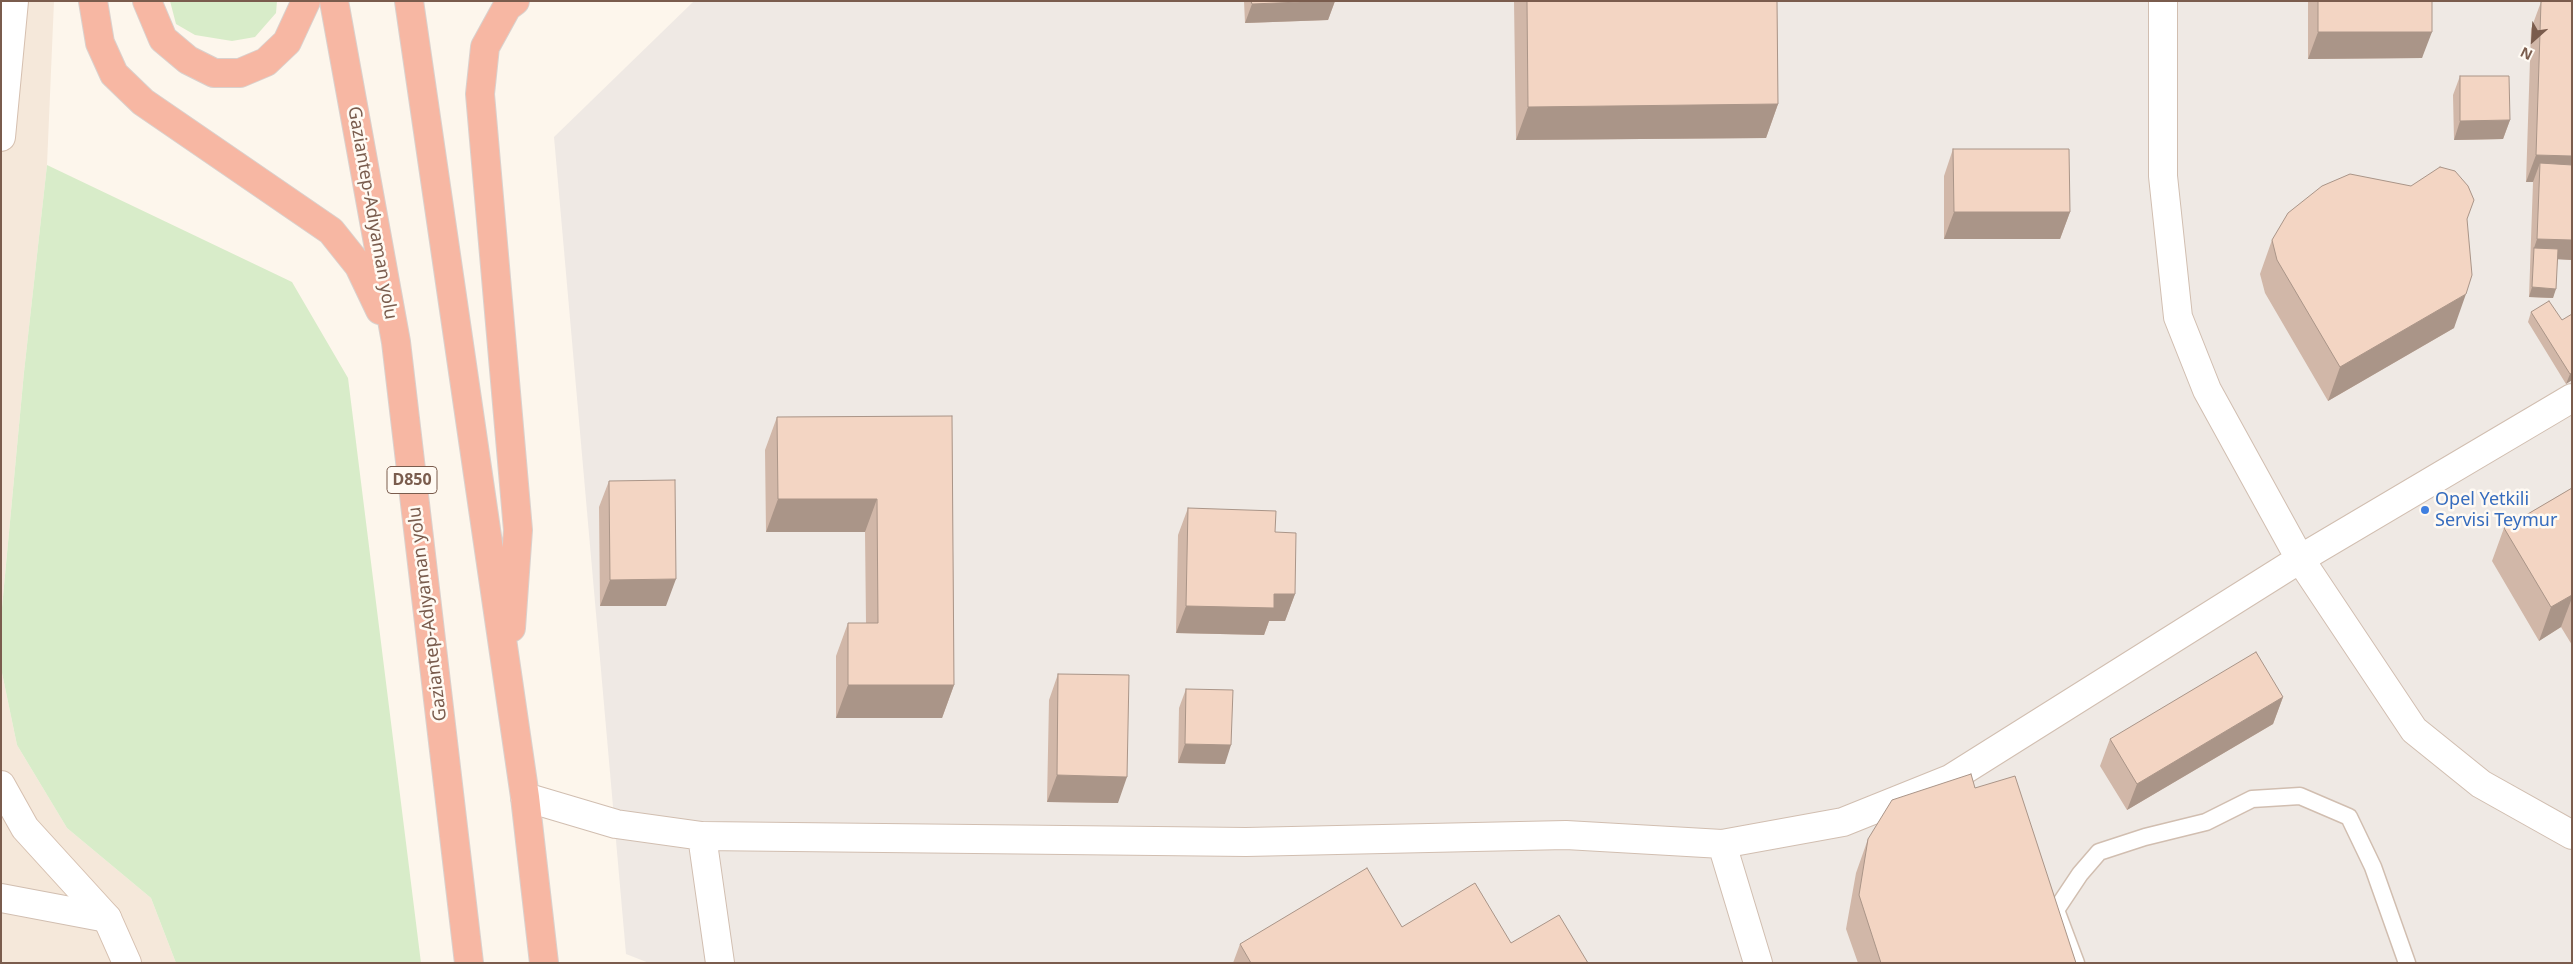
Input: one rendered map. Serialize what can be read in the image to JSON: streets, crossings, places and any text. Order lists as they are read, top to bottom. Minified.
{"streets":{"highway":["Gaziantep-Adıyaman yolu","D850"]},"places":["Opel Yetkili Servisi Teymur"],"north":"bottom left"}
